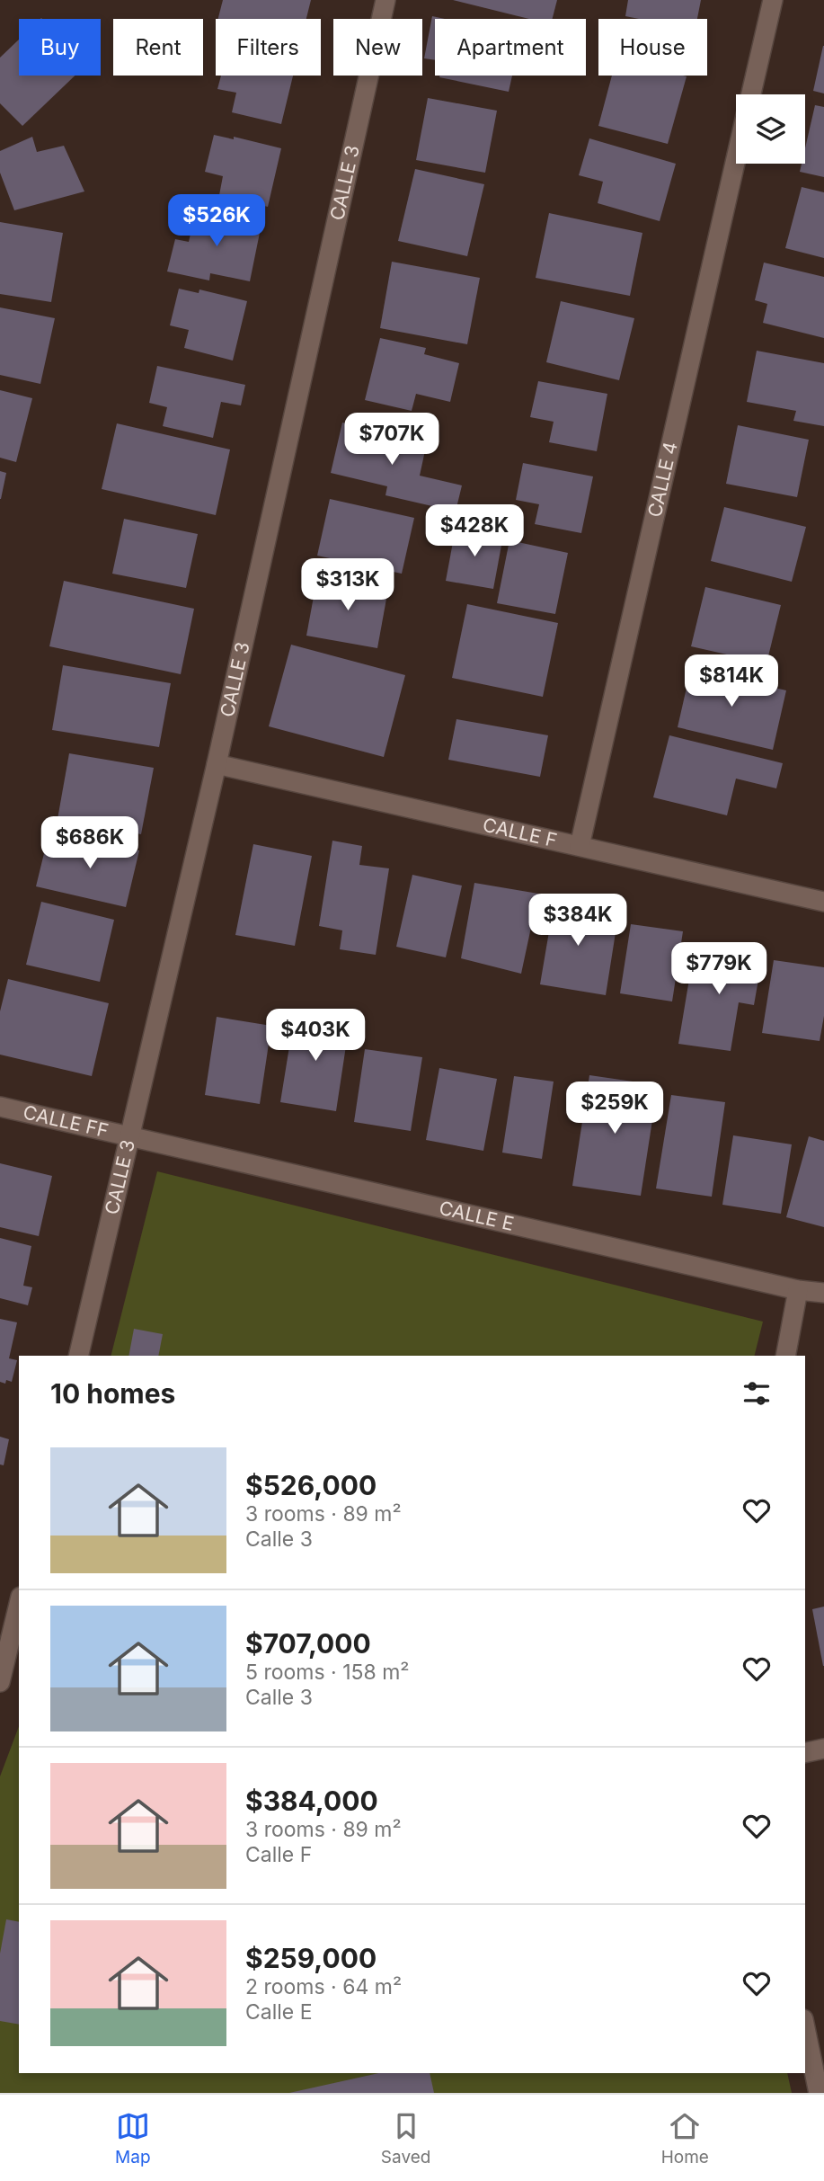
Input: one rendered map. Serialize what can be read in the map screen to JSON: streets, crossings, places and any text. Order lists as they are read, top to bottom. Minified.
{"streets":{"street":["CALLE 3","CALLE 4","CALLE F","CALLE FF","CALLE E"]},"crossings":[["CALLE 3","CALLE F"],["CALLE 3","CALLE FF"],["CALLE 3","CALLE E"],["CALLE 4","CALLE F"],["CALLE FF","CALLE E"]],"page":{"chip":["Buy","Rent","Filters","New","Apartment","House"],"price":["$526K","$707K","$428K","$313K","$814K","$686K","$384K","$779K","$403K","$259K"],"heading":"10 homes","list":[{"name":"$526,000","note":"3 rooms · 89 m² · Calle 3"},{"name":"$707,000","note":"5 rooms · 158 m² · Calle 3"},{"name":"$384,000","note":"3 rooms · 89 m² · Calle F"},{"name":"$259,000","note":"2 rooms · 64 m² · Calle E"}],"tabs":["Map","Saved","Home"]}}
